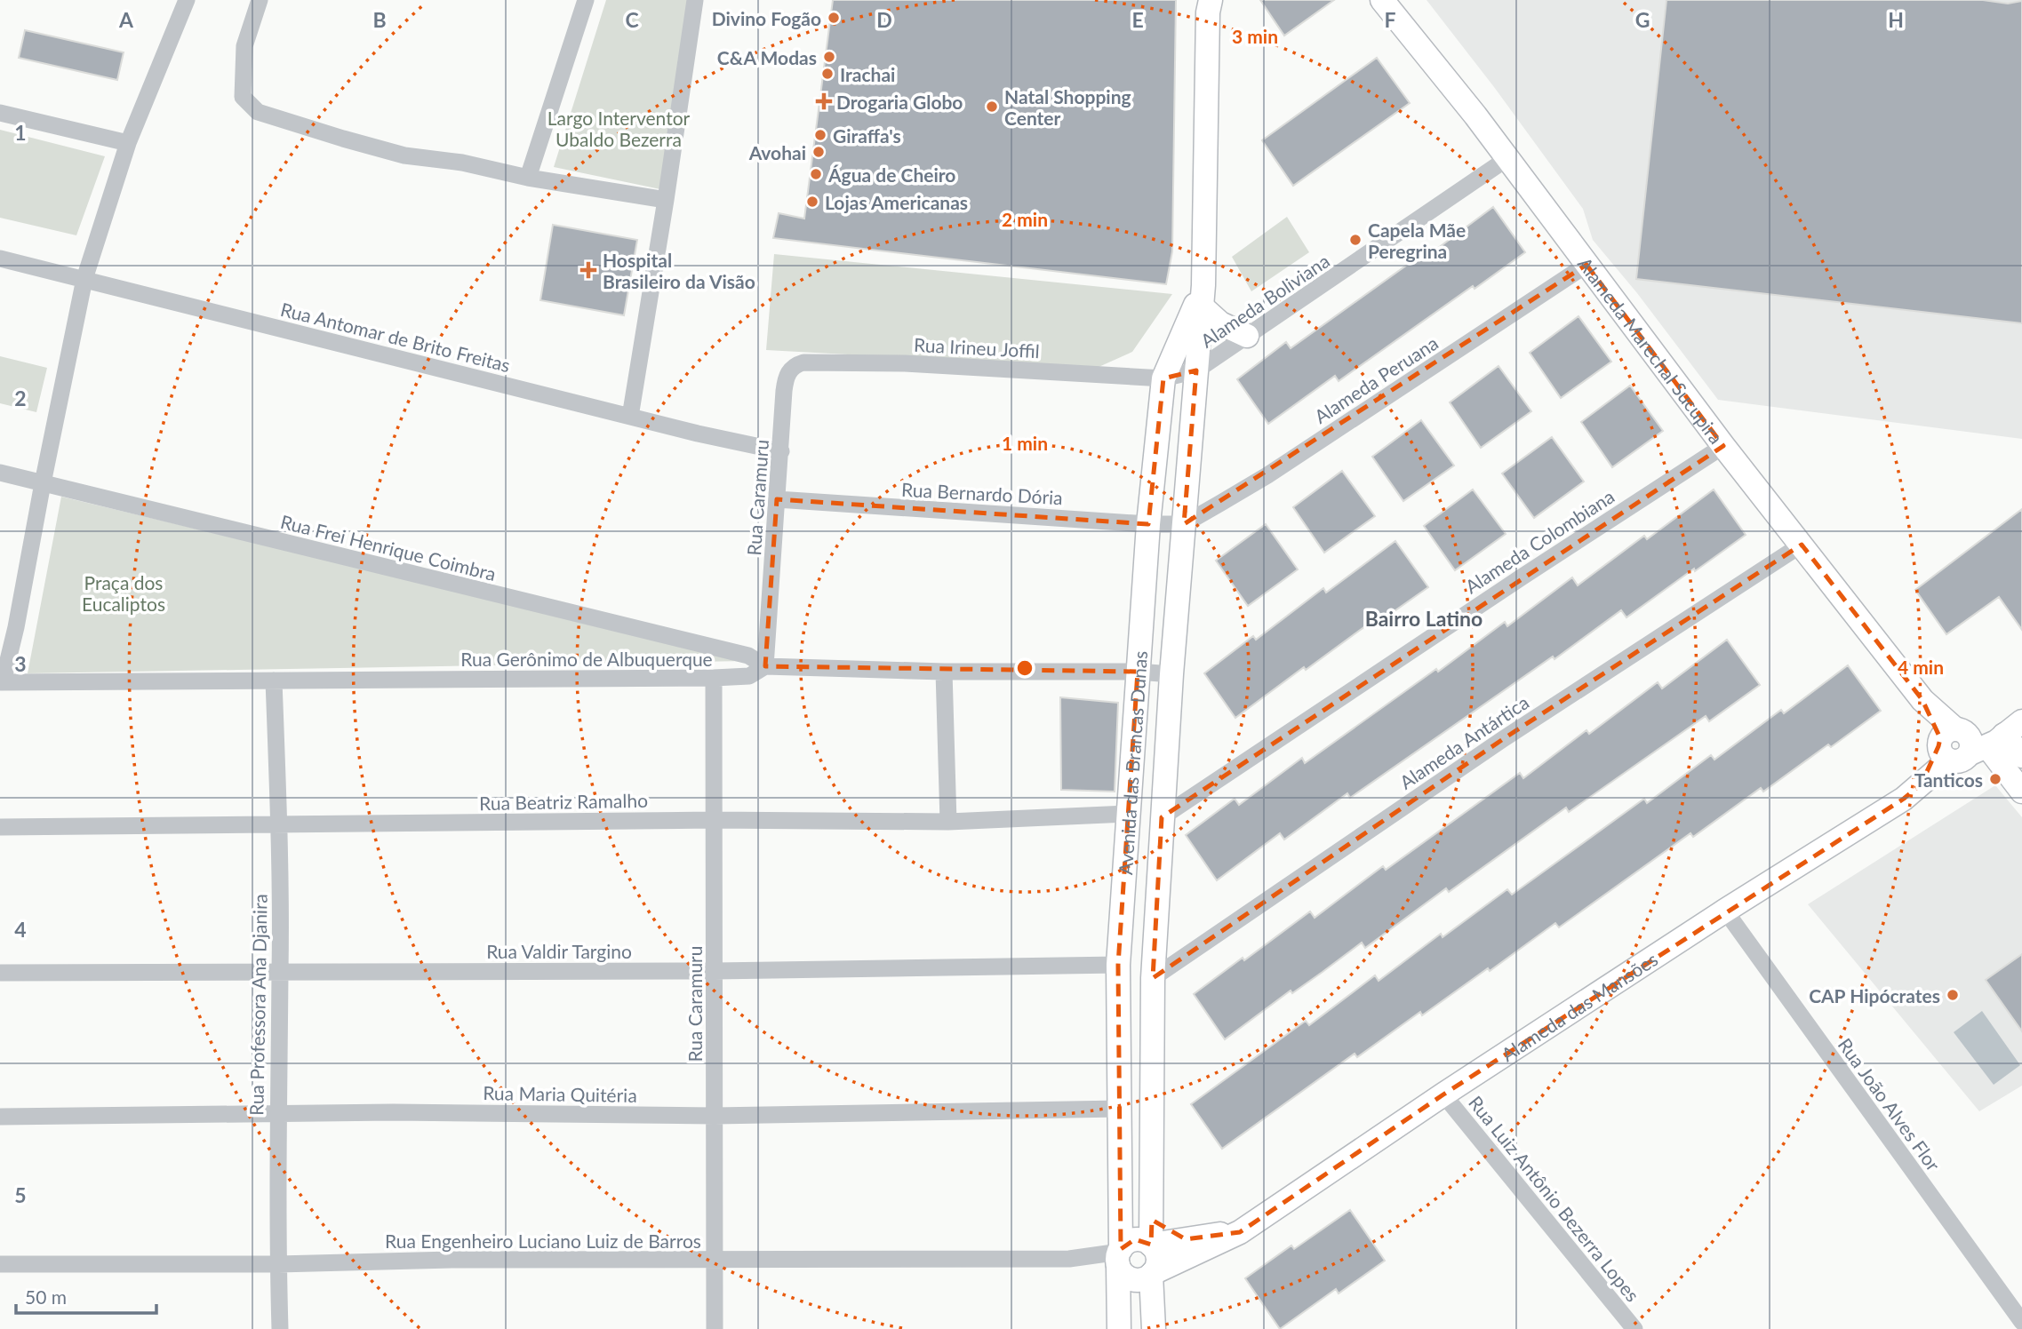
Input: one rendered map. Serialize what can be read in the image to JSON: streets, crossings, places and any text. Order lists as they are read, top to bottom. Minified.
{"streets":{"main road":["Alameda Marechal Sucupira","Avenida das Brancas Dunas","Alameda das Mansões"],"street":["Alameda Boliviana","Rua Antomar de Brito Freitas","Rua Irineu Joffil","Alameda Peruana","Rua Bernardo Dória","Rua Caramuru","Alameda Colombiana","Rua Frei Henrique Coimbra","Rua Gerônimo de Albuquerque","Alameda Antártica","Rua Beatriz Ramalho","Rua Valdir Targino","Rua Professora Ana Djanira","Rua Maria Quitéria","Rua João Alves Flor","Rua Luiz Antônio Bezerra Lopes","Rua Engenheiro Luciano Luiz de Barros"]},"crossings":[["Alameda Boliviana","Rua Irineu Joffil"],["Alameda Boliviana","Alameda Marechal Sucupira"],["Alameda Boliviana","Avenida das Brancas Dunas"],["Rua Antomar de Brito Freitas","Rua Caramuru"],["Rua Irineu Joffil","Rua Caramuru"],["Rua Irineu Joffil","Avenida das Brancas Dunas"],["Alameda Marechal Sucupira","Alameda Peruana"],["Alameda Marechal Sucupira","Alameda Colombiana"],["Alameda Marechal Sucupira","Alameda Antártica"],["Alameda Marechal Sucupira","Alameda das Mansões"],["Alameda Peruana","Rua Bernardo Dória"],["Alameda Peruana","Avenida das Brancas Dunas"],["Rua Bernardo Dória","Rua Caramuru"],["Rua Bernardo Dória","Avenida das Brancas Dunas"],["Rua Caramuru","Rua Frei Henrique Coimbra"],["Rua Caramuru","Rua Gerônimo de Albuquerque"],["Rua Caramuru","Rua Beatriz Ramalho"],["Rua Caramuru","Rua Valdir Targino"],["Rua Caramuru","Rua Maria Quitéria"],["Rua Caramuru","Rua Engenheiro Luciano Luiz de Barros"],["Alameda Colombiana","Avenida das Brancas Dunas"],["Rua Frei Henrique Coimbra","Rua Gerônimo de Albuquerque"],["Rua Gerônimo de Albuquerque","Avenida das Brancas Dunas"],["Rua Gerônimo de Albuquerque","Rua Professora Ana Djanira"],["Alameda Antártica","Avenida das Brancas Dunas"],["Avenida das Brancas Dunas","Rua Beatriz Ramalho"],["Avenida das Brancas Dunas","Rua Valdir Targino"],["Avenida das Brancas Dunas","Alameda das Mansões"],["Avenida das Brancas Dunas","Rua Maria Quitéria"],["Avenida das Brancas Dunas","Rua Engenheiro Luciano Luiz de Barros"],["Rua Beatriz Ramalho","Rua Professora Ana Djanira"],["Rua Valdir Targino","Rua Professora Ana Djanira"],["Rua Professora Ana Djanira","Rua Maria Quitéria"],["Rua Professora Ana Djanira","Rua Engenheiro Luciano Luiz de Barros"],["Alameda das Mansões","Rua João Alves Flor"],["Alameda das Mansões","Rua Luiz Antônio Bezerra Lopes"],["Alameda das Mansões","Rua Engenheiro Luciano Luiz de Barros"]],"districts":["Bairro Latino"],"parks":["Largo Interventor Ubaldo Bezerra","Praça dos Eucaliptos"],"places":{"other":["Divino Fogão","C&A Modas","Irachai","Natal Shopping Center","Giraffa's","Avohai","Água de Cheiro","Lojas Americanas","Capela Mãe Peregrina","Tanticos","CAP Hipócrates"],"health":["Drogaria Globo","Hospital Brasileiro da Visão"]},"scale_bar":"50 m","grid":{"columns":["A","B","C","D","E","F","G","H"],"rows":["1","2","3","4","5"]},"rings":["3 min","2 min","1 min","4 min"]}
